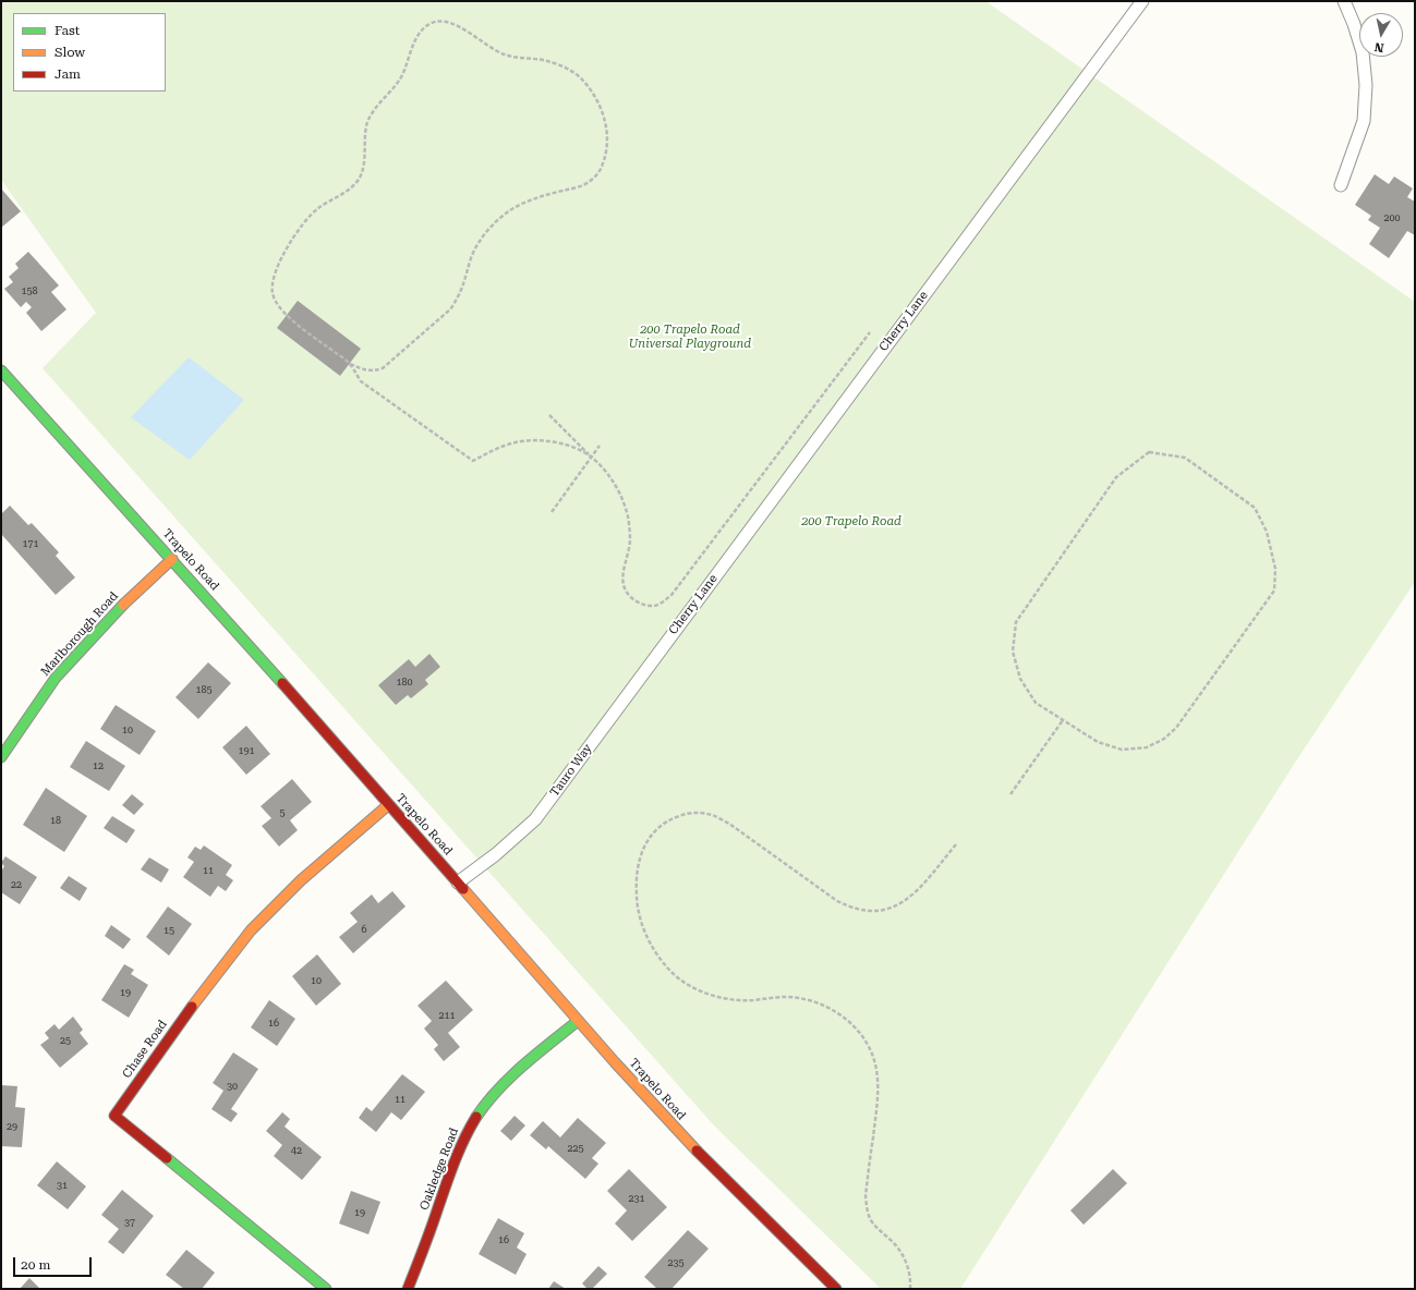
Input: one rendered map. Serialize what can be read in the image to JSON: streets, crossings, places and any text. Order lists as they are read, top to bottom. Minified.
{"streets":{"street":["Trapelo Road","Marlborough Road","Chase Road","Oakledge Road"],"lane":["Cherry Lane","Tauro Way"]},"crossings":[["Cherry Lane","Tauro Way"],["Trapelo Road","Marlborough Road"],["Trapelo Road","Tauro Way"],["Trapelo Road","Chase Road"],["Trapelo Road","Oakledge Road"]],"parks":["200 Trapelo Road Universal Playground","200 Trapelo Road"],"house_numbers":["200","158","171","180","185","10","191","12","5","18","11","22","6","15","10","19","211","16","25","30","11","29","225","42","31","231","19","37","16","235"],"legend":["Fast","Slow","Jam"],"scale_bar":"20 m","north":"bottom"}
